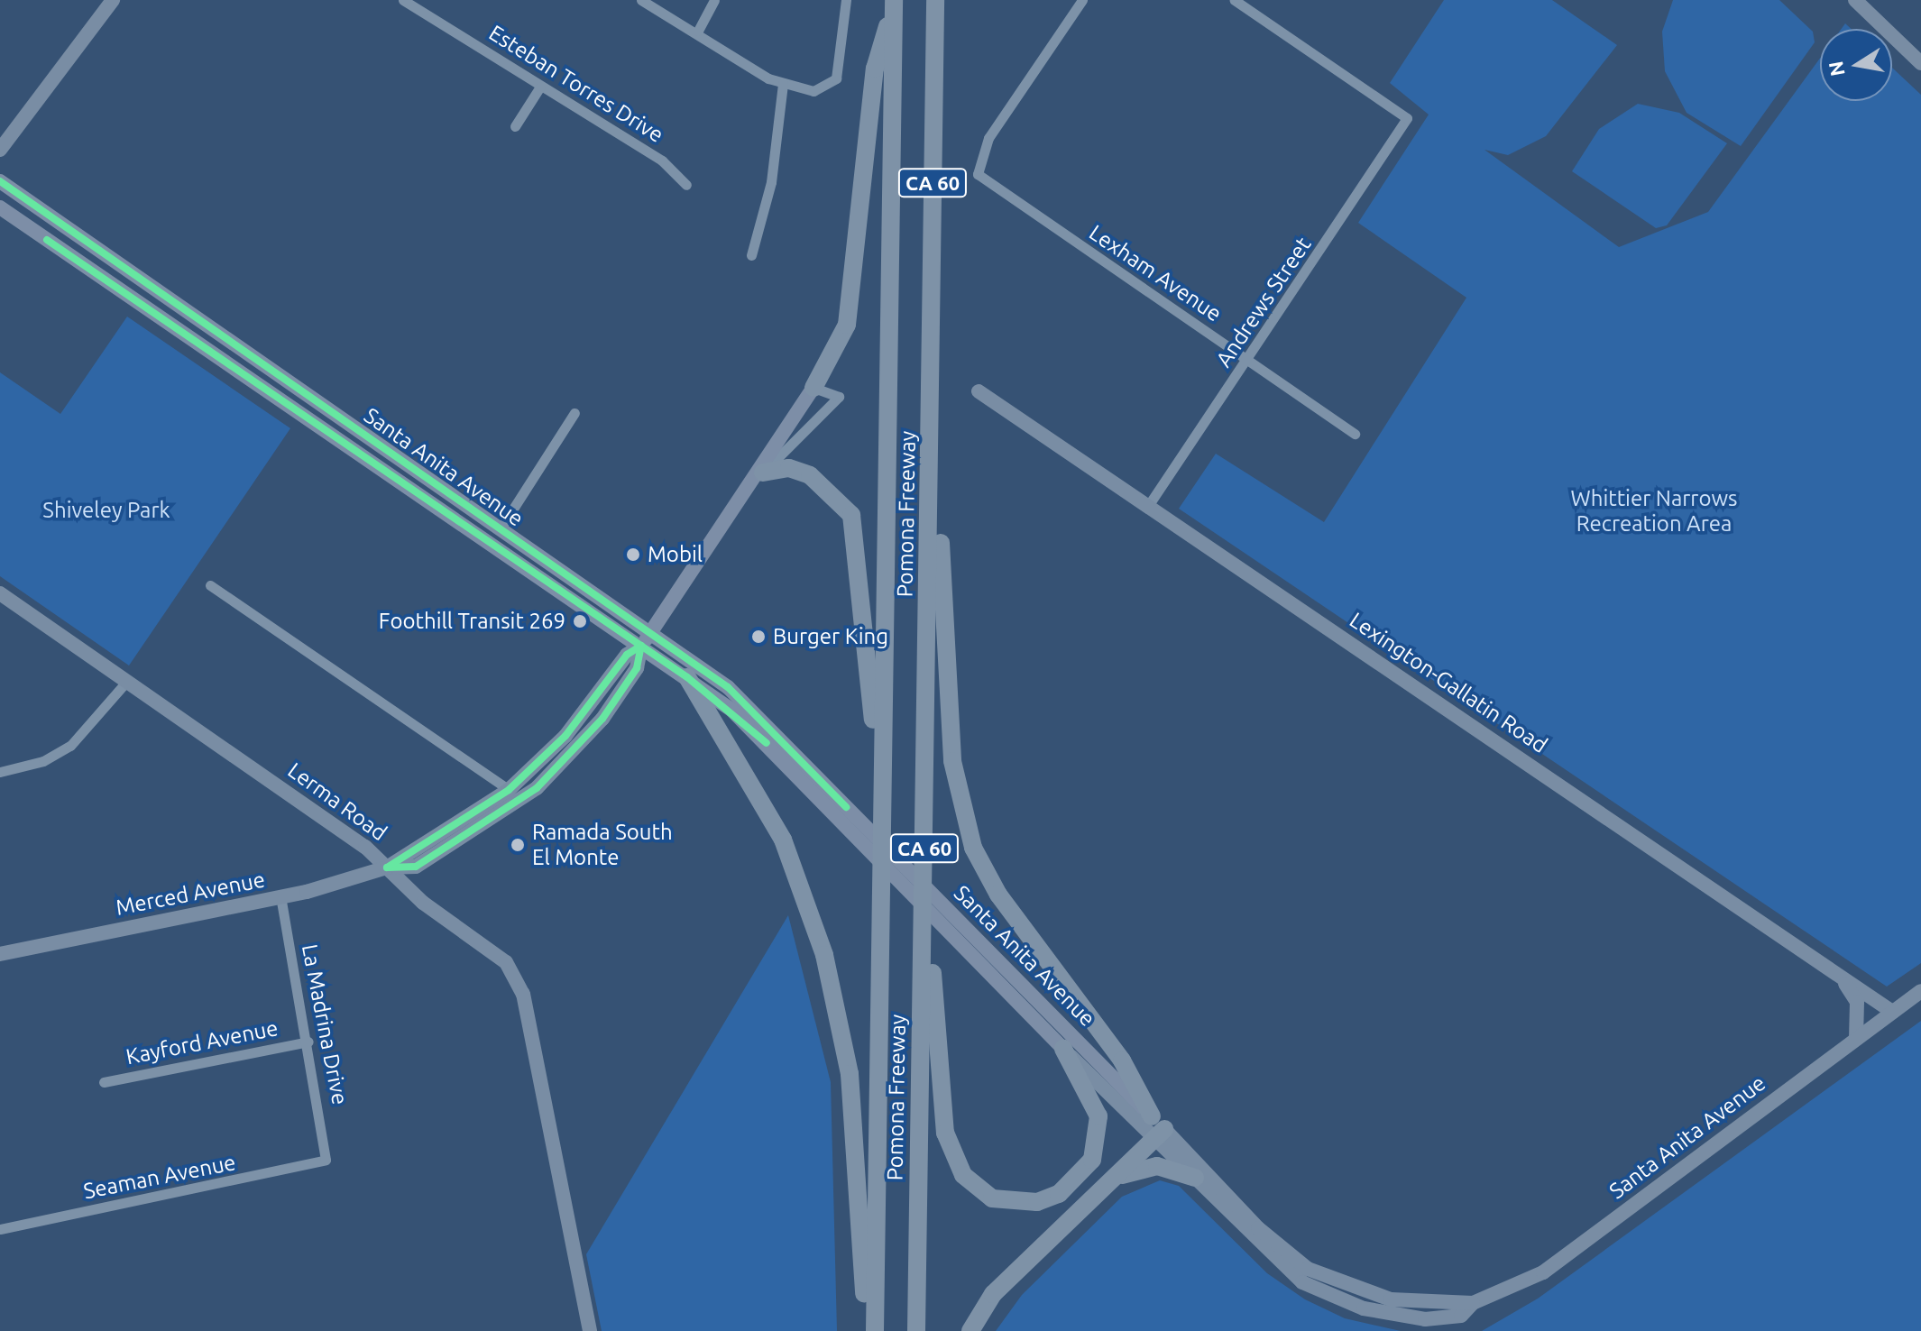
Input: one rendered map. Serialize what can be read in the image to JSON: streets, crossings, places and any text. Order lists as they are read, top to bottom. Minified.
{"streets":{"highway":["CA 60","Pomona Freeway"],"main road":["Santa Anita Avenue"],"street":["Esteban Torres Drive","Lexham Avenue","Andrews Street","Lexington-Gallatin Road","Lerma Road","Merced Avenue","La Madrina Drive","Kayford Avenue","Seaman Avenue"]},"crossings":[["Lexham Avenue","Andrews Street"],["Andrews Street","Lexington-Gallatin Road"],["Santa Anita Avenue","Lexington-Gallatin Road"],["Santa Anita Avenue","Merced Avenue"],["Lerma Road","Merced Avenue"],["Merced Avenue","La Madrina Drive"],["La Madrina Drive","Kayford Avenue"],["La Madrina Drive","Seaman Avenue"]],"parks":["Whittier Narrows Recreation Area","Shiveley Park"],"places":["Mobil","Foothill Transit 269","Burger King","Ramada South El Monte"],"north":"left"}
